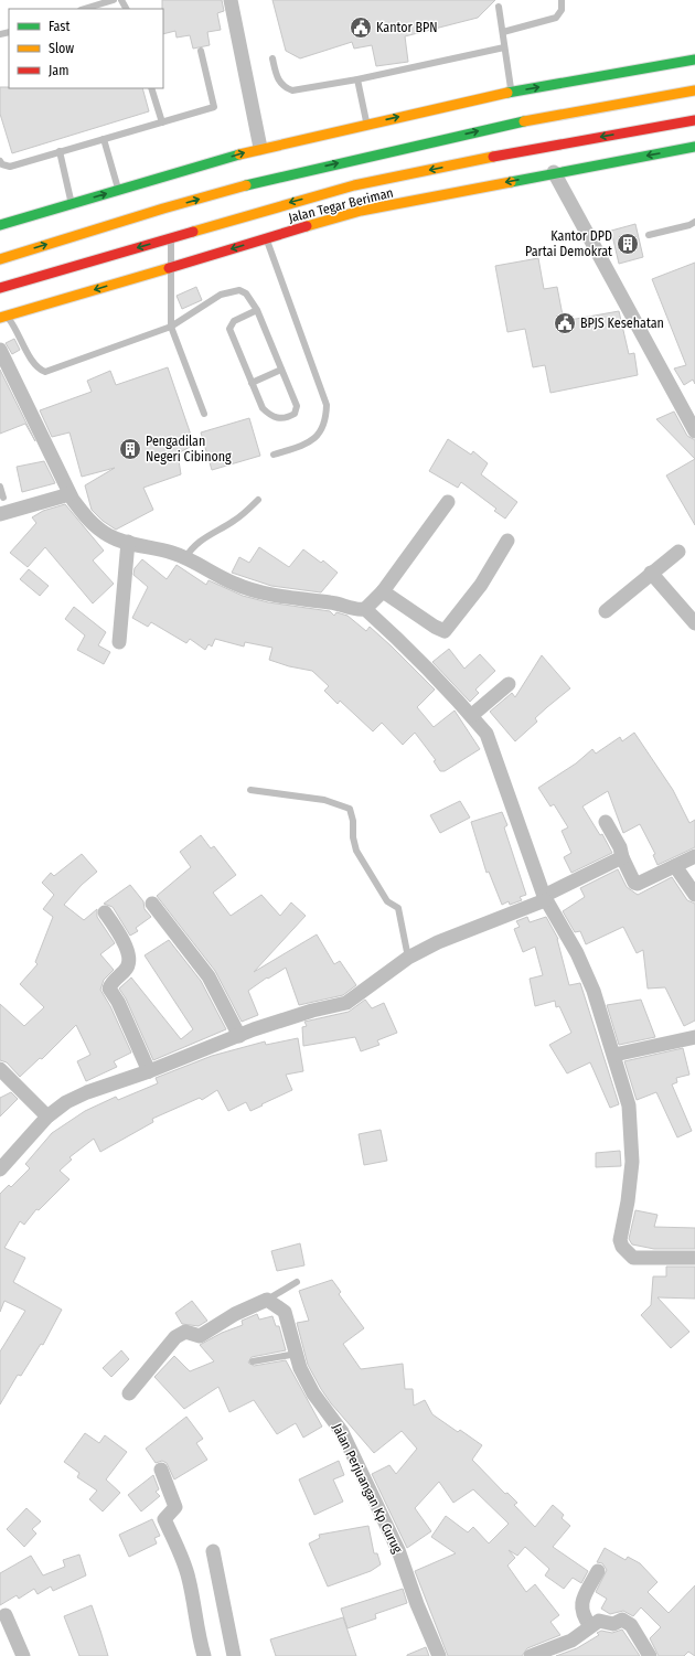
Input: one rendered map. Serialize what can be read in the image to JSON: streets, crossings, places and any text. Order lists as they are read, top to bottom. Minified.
{"streets":{"main road":["Jalan Tegar Beriman"],"street":["Jalan Perjuangan Kp Curug"]},"places":{"public building":["Kantor BPN","BPJS Kesehatan"],"building":["Kantor DPD Partai Demokrat","Pengadilan Negeri Cibinong"]},"legend":["Fast","Slow","Jam"]}
